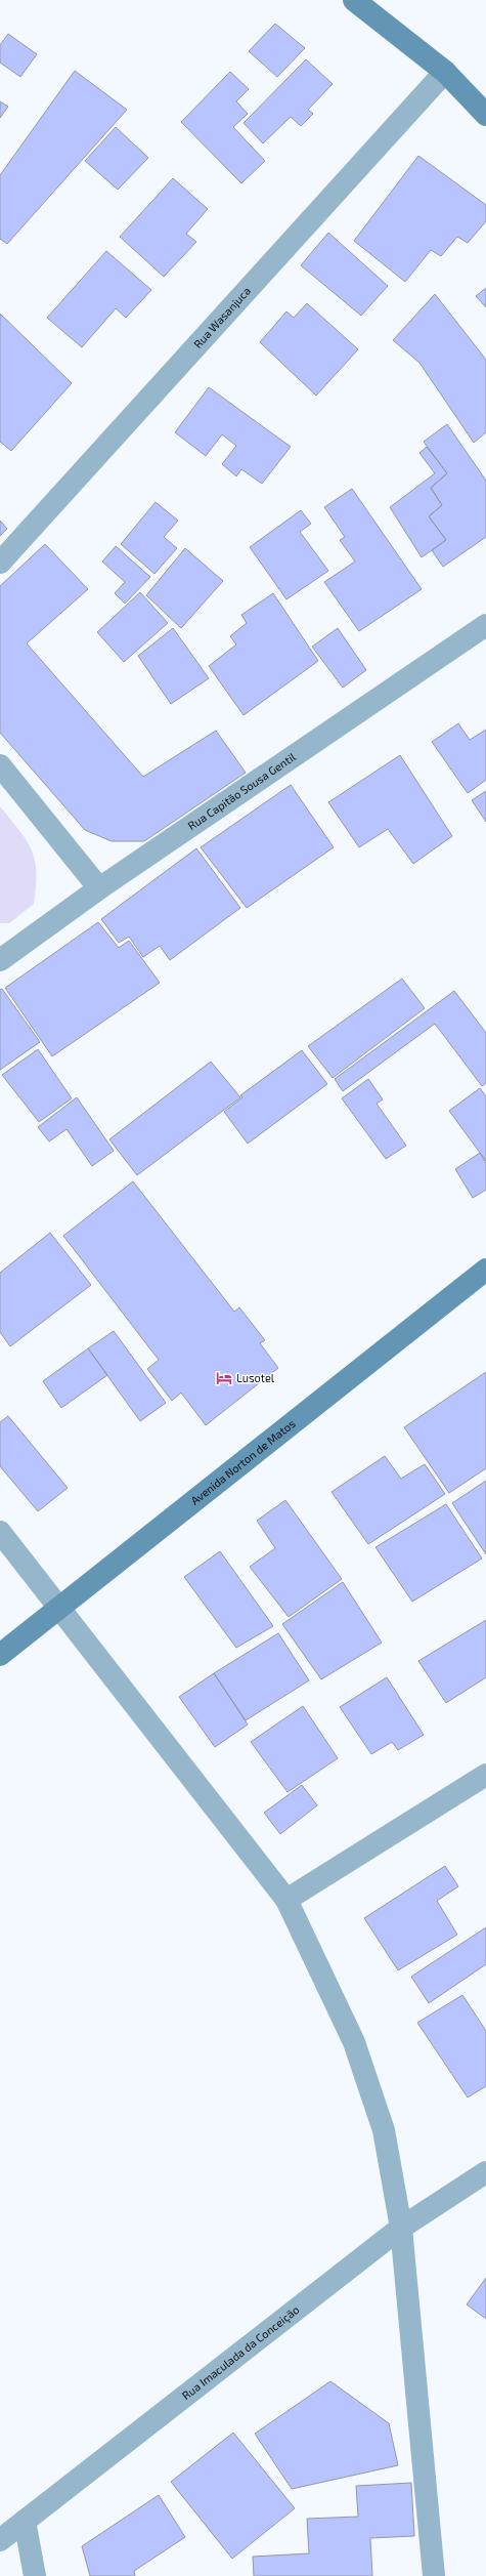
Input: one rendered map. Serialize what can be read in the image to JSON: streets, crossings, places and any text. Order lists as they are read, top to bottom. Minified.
{"streets":{"main road":["Avenida Norton de Matos"],"street":["Rua Wasanjuca","Rua Capitão Sousa Gentil","Rua Imaculada da Conceição"]},"places":{"hotel":["Lusotel"]}}
